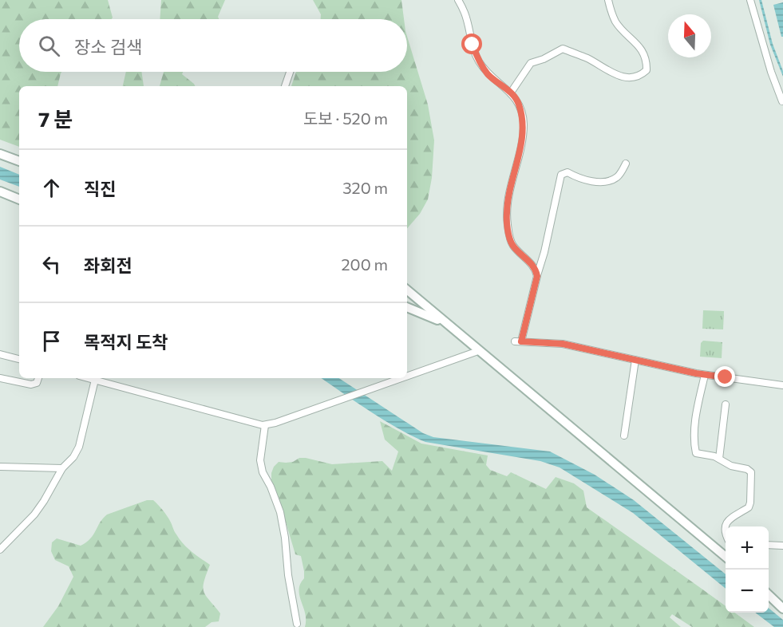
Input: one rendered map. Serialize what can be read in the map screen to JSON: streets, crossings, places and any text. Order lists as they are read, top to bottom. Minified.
{"north":"top","page":{"search":"장소 검색","heading":["7 분","도보 · 520 m"],"list":[["직진","320 m"],["좌회전","200 m"],"목적지 도착"],"map_buttons":["+","−"]}}
